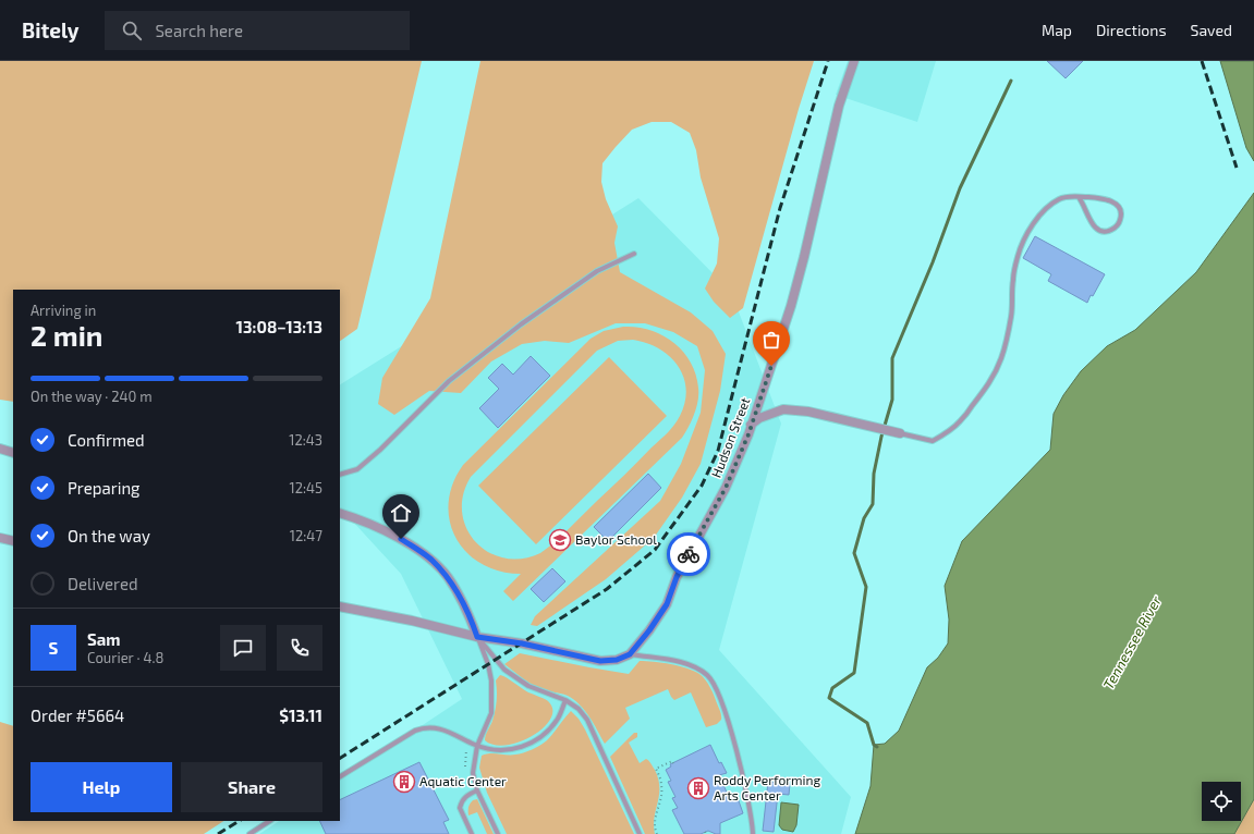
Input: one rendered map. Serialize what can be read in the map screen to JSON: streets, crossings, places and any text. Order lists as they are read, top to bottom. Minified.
{"streets":{"street":["Hudson Street"]},"water":["Tennessee River"],"places":{"school or university":["Baylor School"],"building":["Aquatic Center","Roddy Performing Arts Center"]},"page":{"header":"Bitely","search":"Search here","nav":["Map","Directions","Saved"],"heading":["2 min","Arriving in","13:08–13:13"],"panel":["Sam","Courier · 4.8","Order #5664","$13.11"],"bar":"On the way · 240 m","list":[["Confirmed","12:43"],["Preparing","12:45"],["On the way","12:47"],"Delivered"],"round":"S","buttons":["Help","Share"]}}
